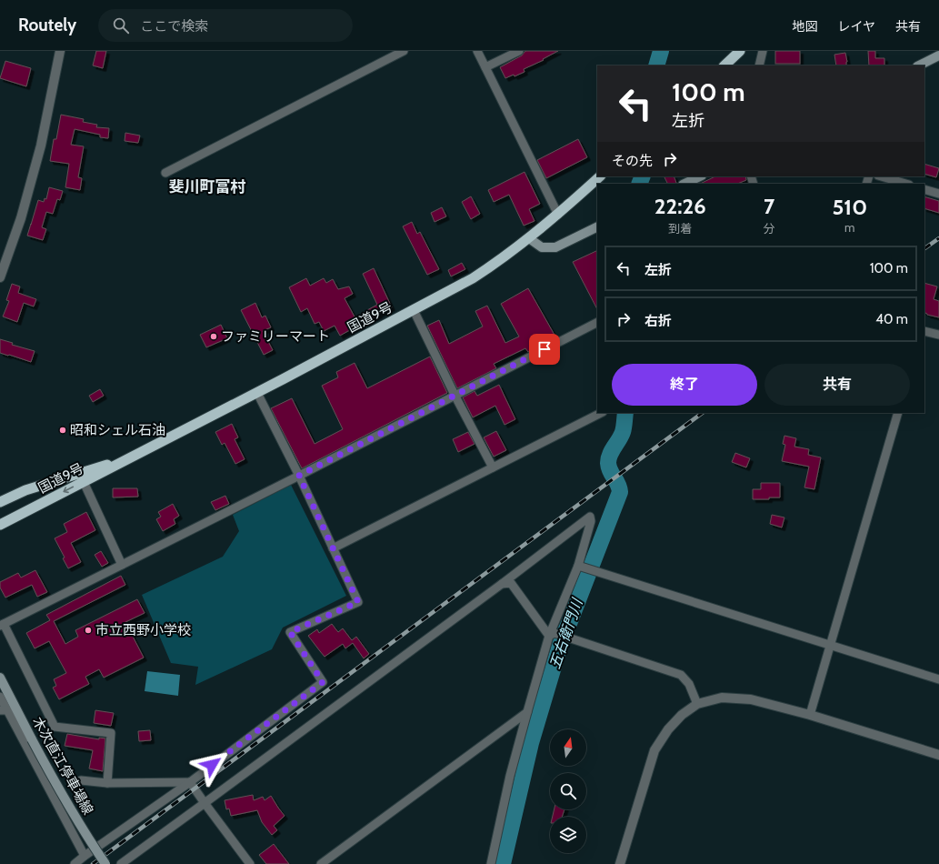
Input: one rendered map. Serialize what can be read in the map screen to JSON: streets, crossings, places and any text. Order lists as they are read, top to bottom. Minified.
{"streets":{"highway":["国道9号"],"main road":["木次直江停車場線"]},"districts":["斐川町富村"],"water":["五右衛門川"],"places":["ファミリーマート","昭和シェル石油","市立西野小学校"],"north":"top","page":{"header":"Routely","search":"ここで検索","nav":["地図","レイヤ","共有"],"turn":["100 m","左折"],"then":"その先","eta":["22:26","到着","7","分","510","m"],"list":[{"name":"左折","value":"100 m"},{"name":"右折","value":"40 m"}],"buttons":["終了","共有"]}}
